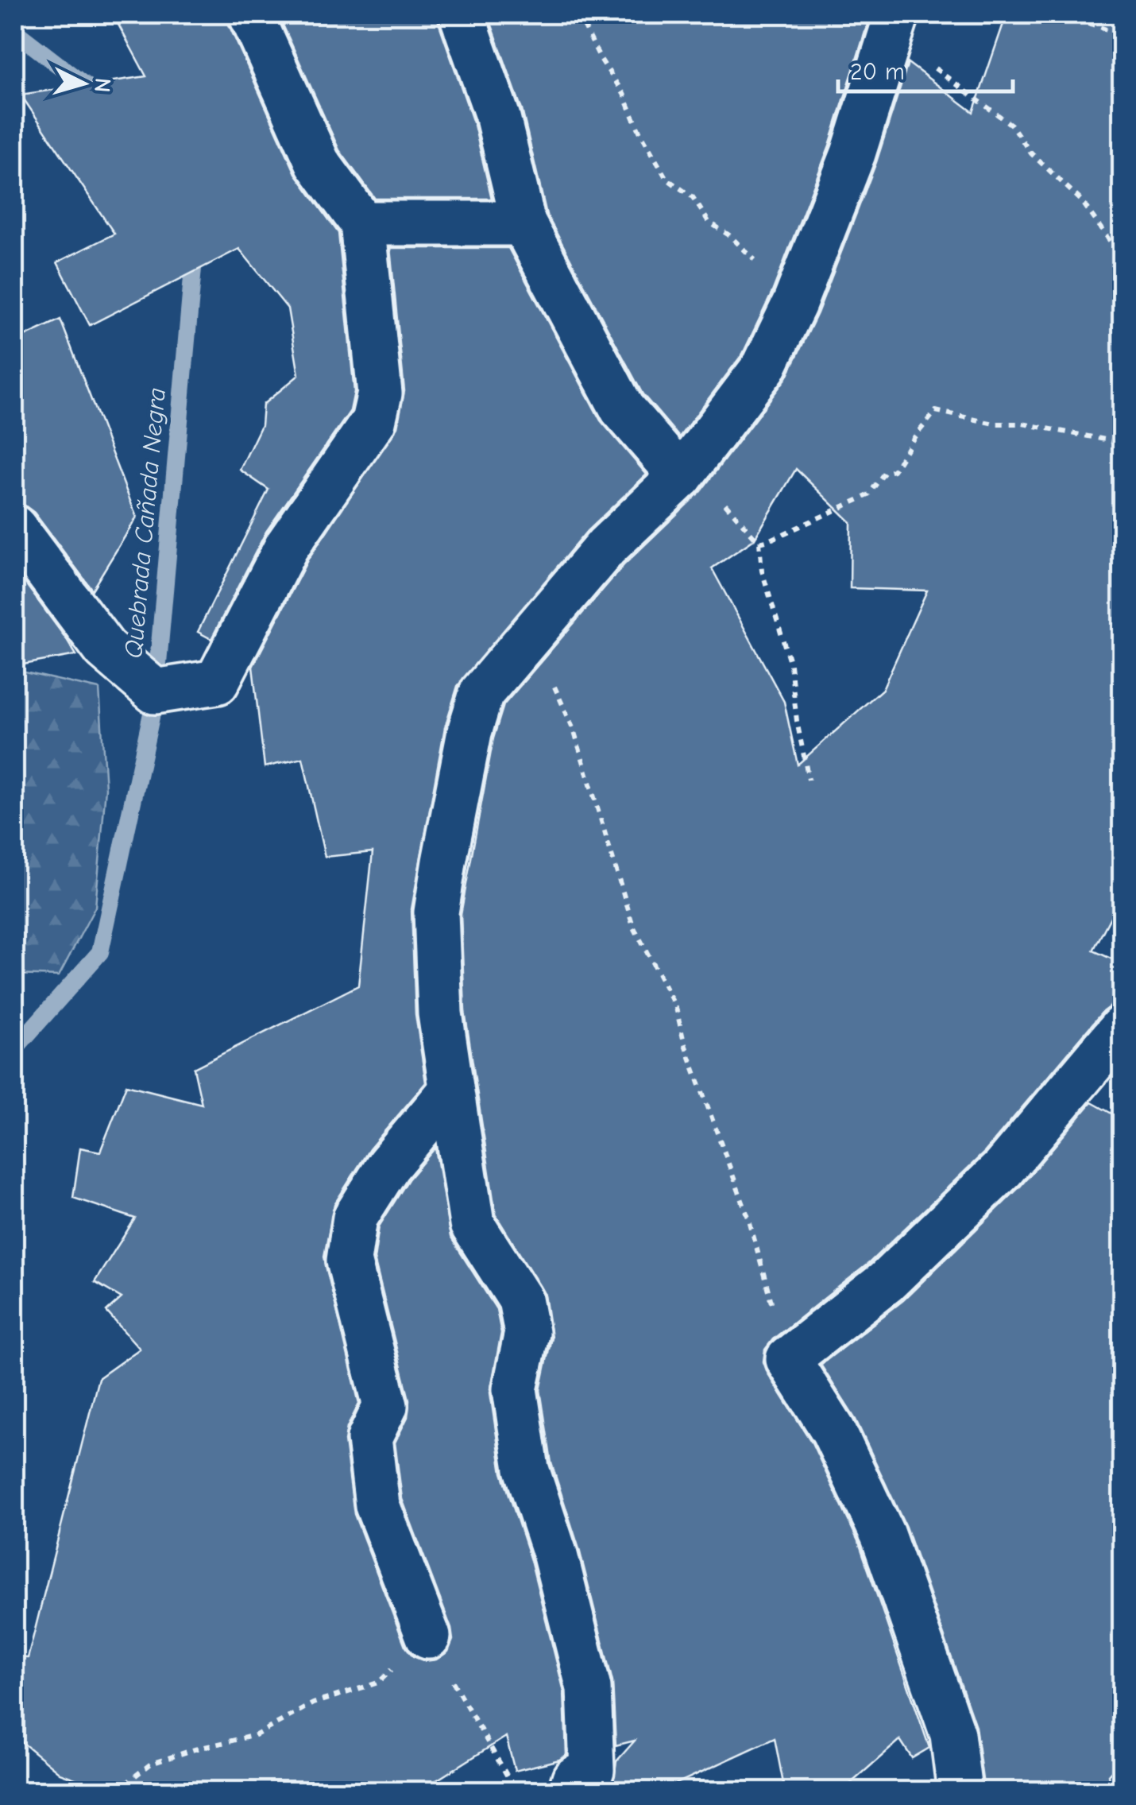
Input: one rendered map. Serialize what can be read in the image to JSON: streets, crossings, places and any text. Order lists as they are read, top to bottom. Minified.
{"water":["Quebrada Cañada Negra"],"scale_bar":"20 m","north":"right"}
